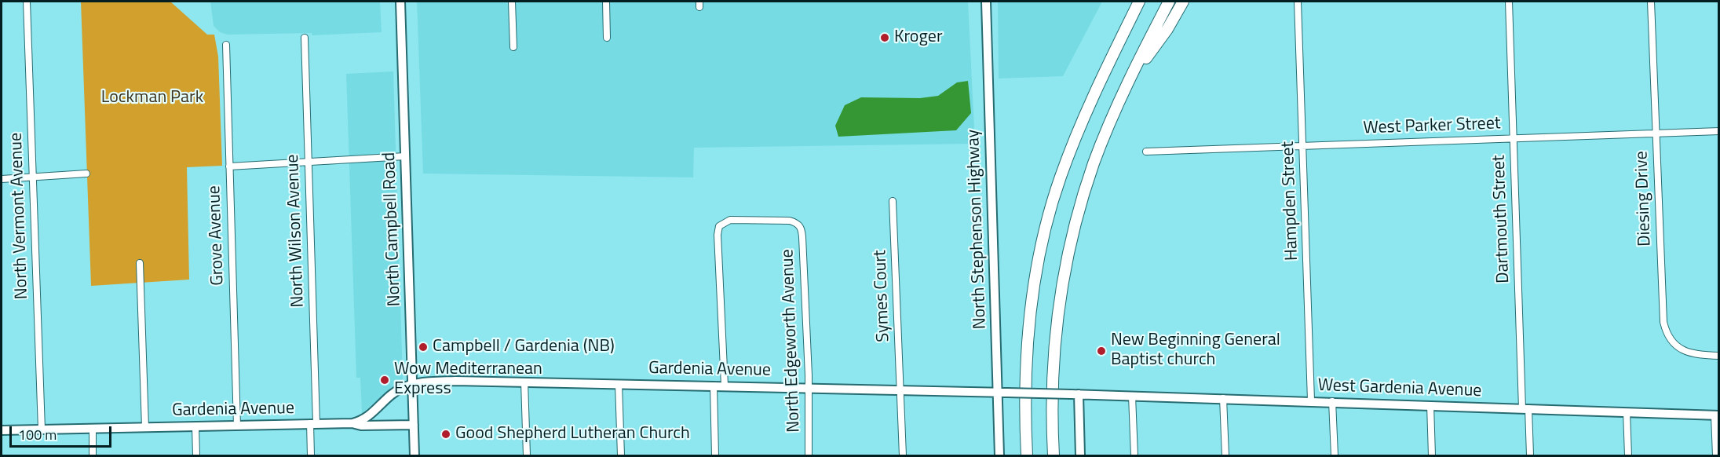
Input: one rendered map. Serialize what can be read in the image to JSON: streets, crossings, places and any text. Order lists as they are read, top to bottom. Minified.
{"streets":{"street":["West Parker Street","Diesing Drive","Hampden Street","North Vermont Avenue","Dartmouth Street","North Campbell Road","North Stephenson Highway","North Wilson Avenue","Grove Avenue","Symes Court","North Edgeworth Avenue","Gardenia Avenue","West Gardenia Avenue"]},"crossings":[["West Parker Street","Diesing Drive"],["West Parker Street","Hampden Street"],["West Parker Street","Dartmouth Street"],["Hampden Street","West Gardenia Avenue"],["North Vermont Avenue","Gardenia Avenue"],["Dartmouth Street","West Gardenia Avenue"],["North Campbell Road","Gardenia Avenue"],["North Stephenson Highway","Gardenia Avenue"],["North Wilson Avenue","Gardenia Avenue"],["Grove Avenue","Gardenia Avenue"],["Symes Court","Gardenia Avenue"],["North Edgeworth Avenue","Gardenia Avenue"],["Gardenia Avenue","West Gardenia Avenue"]],"parks":["Lockman Park"],"places":["Kroger","Campbell / Gardenia (NB)","New Beginning General Baptist church","Wow Mediterranean Express","Good Shepherd Lutheran Church"],"scale_bar":"100 m"}
